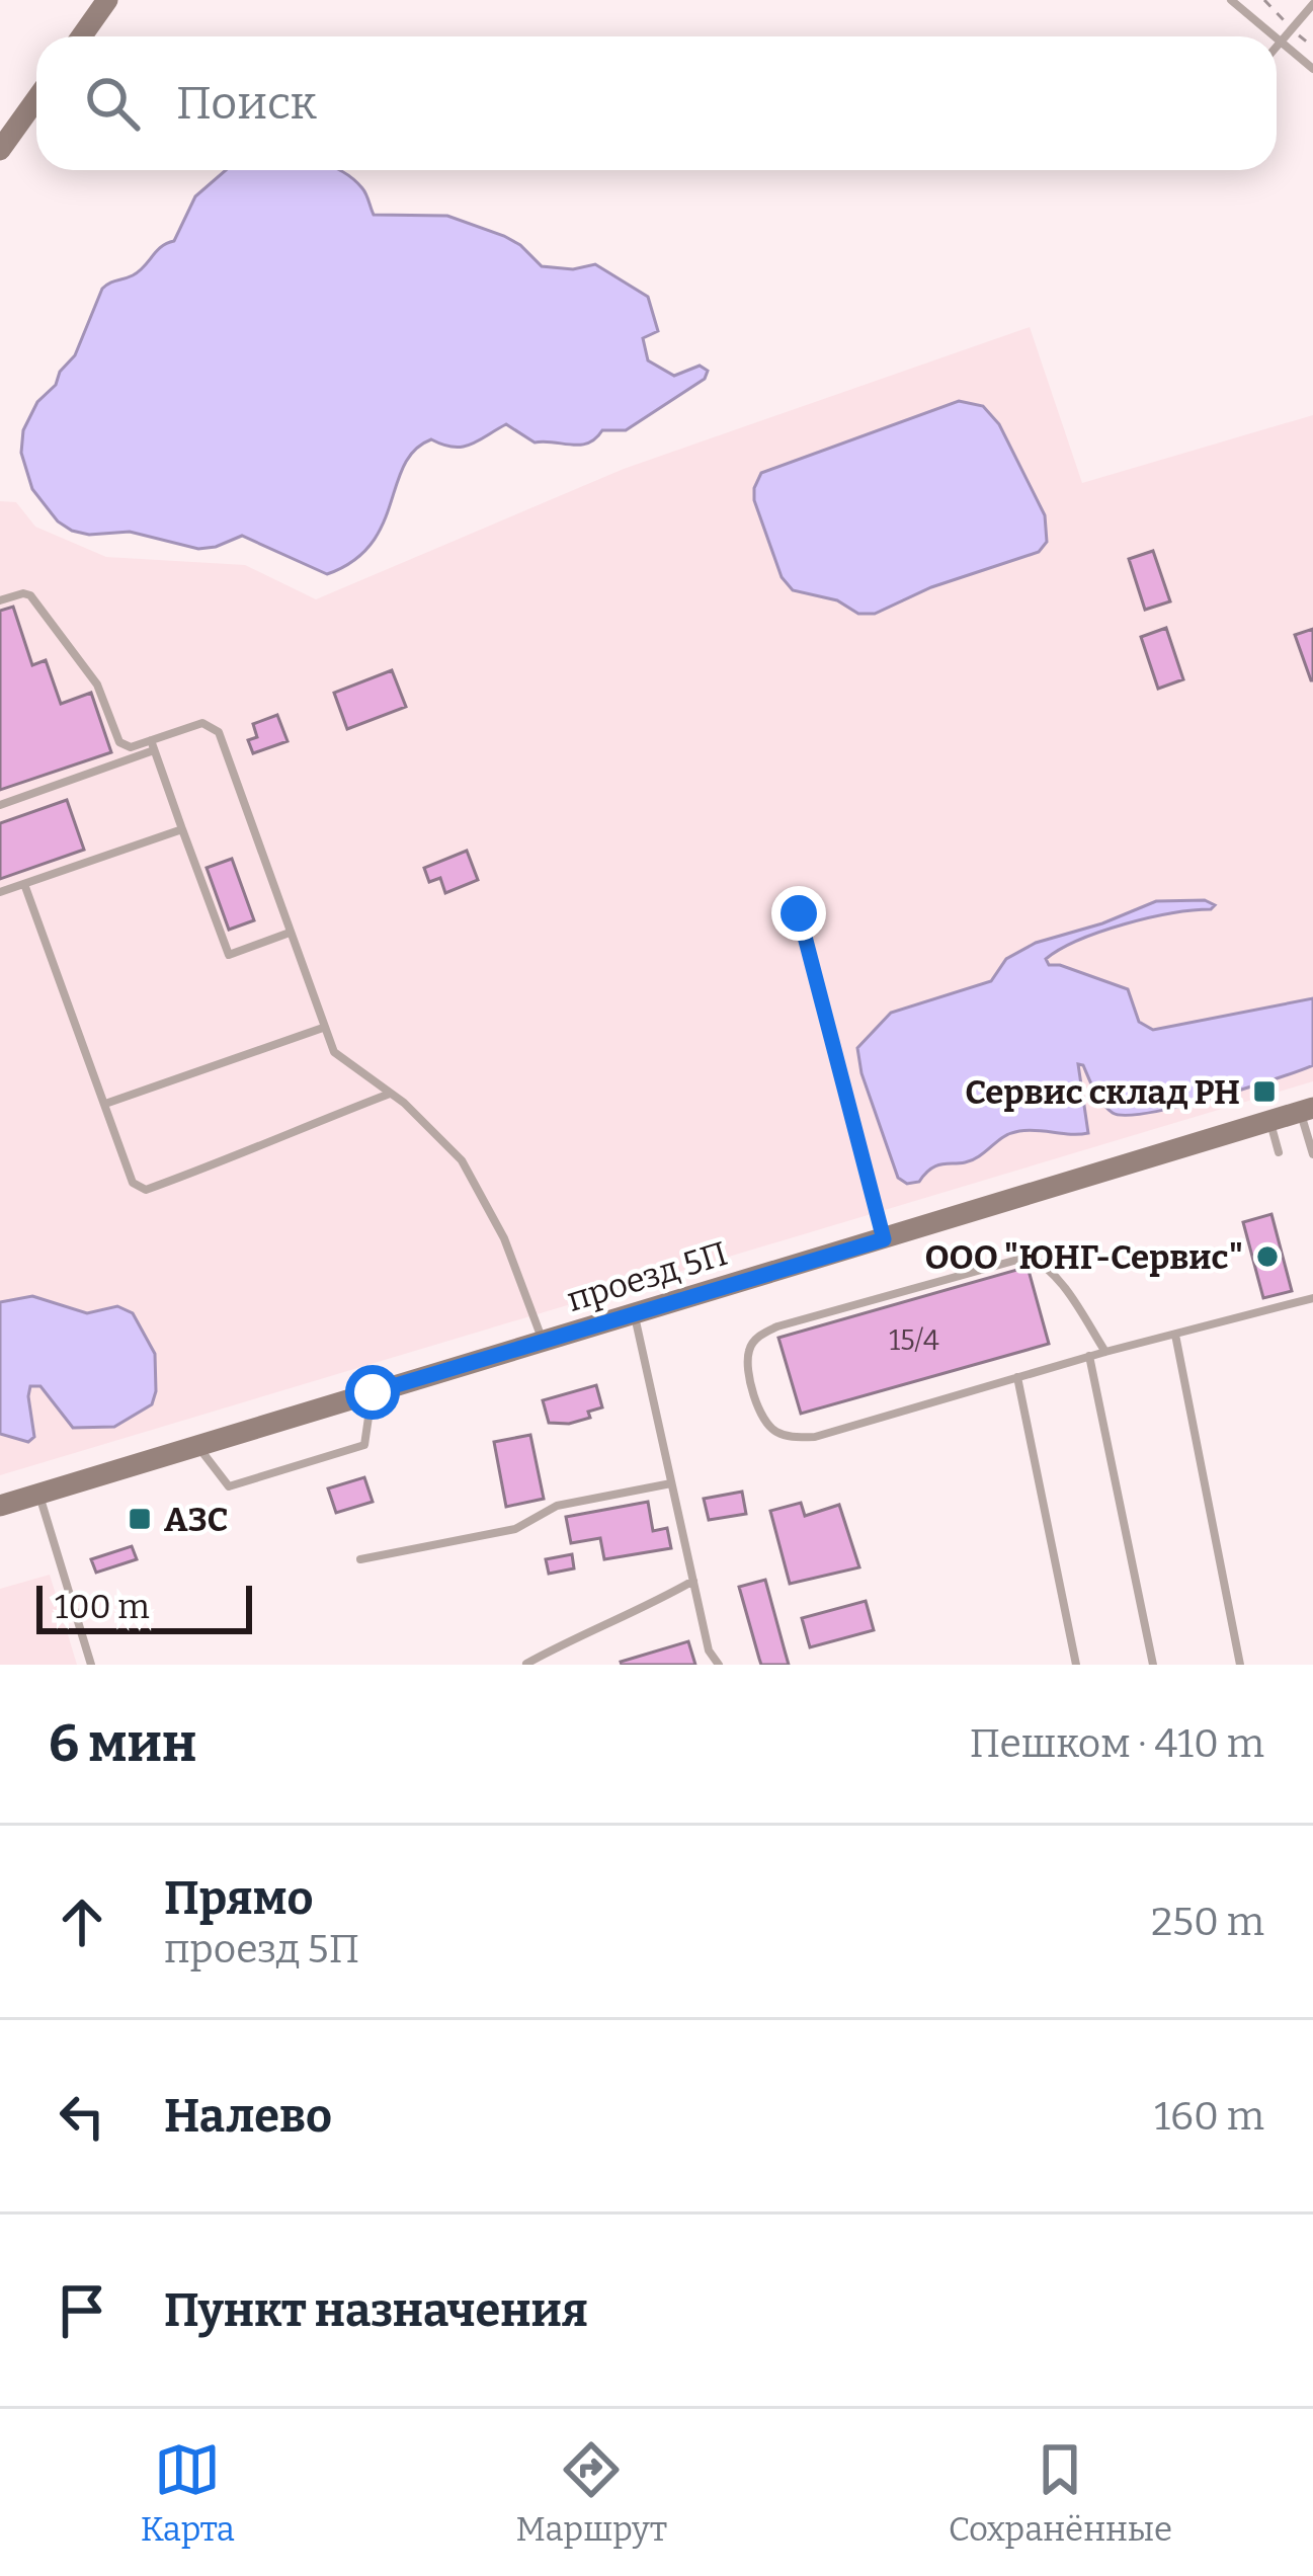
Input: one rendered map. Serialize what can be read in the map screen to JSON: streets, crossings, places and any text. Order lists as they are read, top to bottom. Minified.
{"streets":{"street":["проезд 5П"]},"places":{"transit":["Сервис склад РН","АЗС"],"other":["ООО \"ЮНГ-Сервис\""]},"house_numbers":["15/4"],"scale_bar":"100 m","page":{"search":"Поиск","scale":"100 m","heading":["6 мин","Пешком · 410 m"],"list":[["Прямо","проезд 5П","250 m"],["Налево","160 m"],"Пункт назначения"],"nav":["Карта","Маршрут","Сохранённые"]}}
